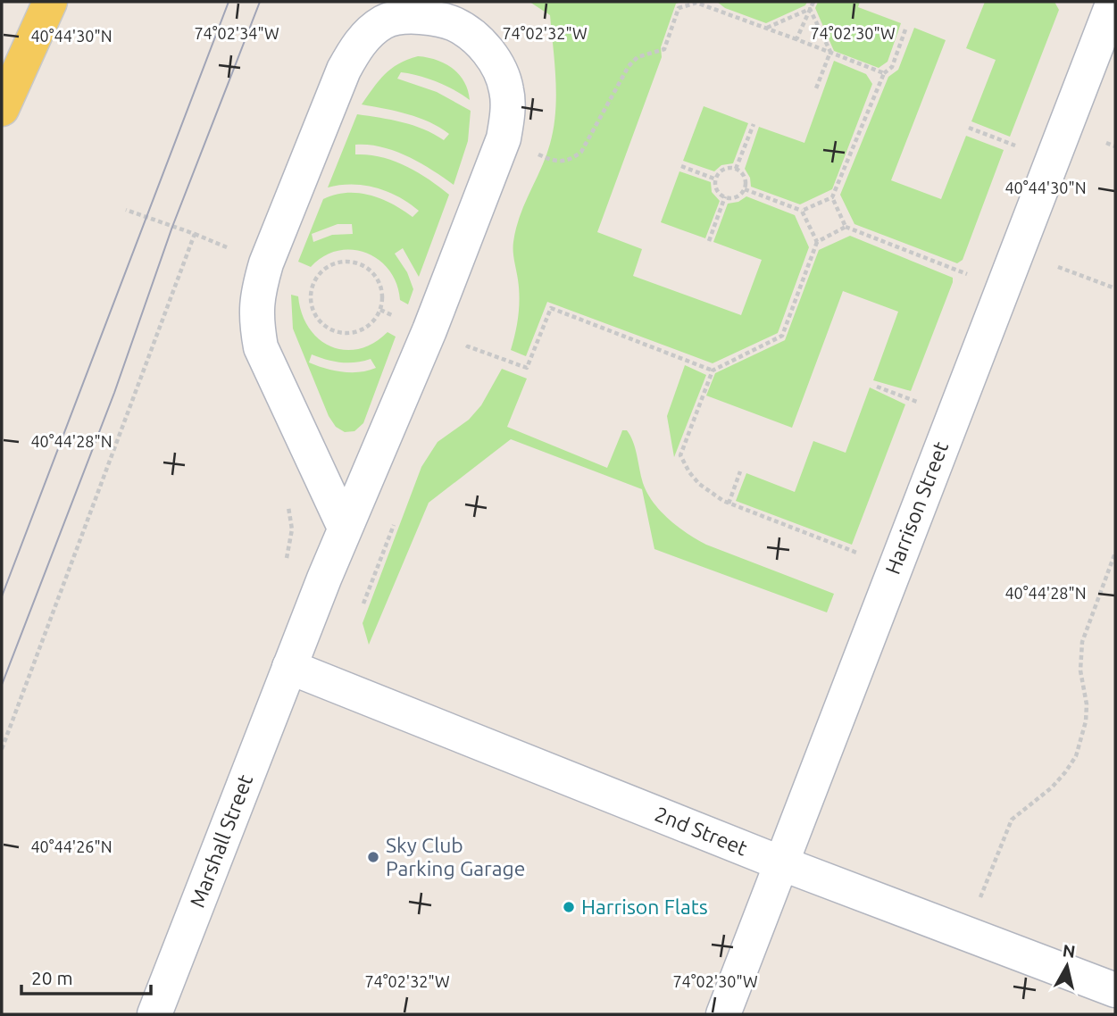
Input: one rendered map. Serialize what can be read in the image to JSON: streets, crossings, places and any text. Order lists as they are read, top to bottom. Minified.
{"streets":{"street":["Harrison Street","2nd Street","Marshall Street"]},"crossings":[["Harrison Street","2nd Street"],["2nd Street","Marshall Street"]],"places":["Sky Club Parking Garage","Harrison Flats"],"scale_bar":"20 m","north":"top","coordinates":["74°02'34\"W","74°02'32\"W","74°02'30\"W","40°44'30\"N","40°44'28\"N","40°44'26\"N"]}
